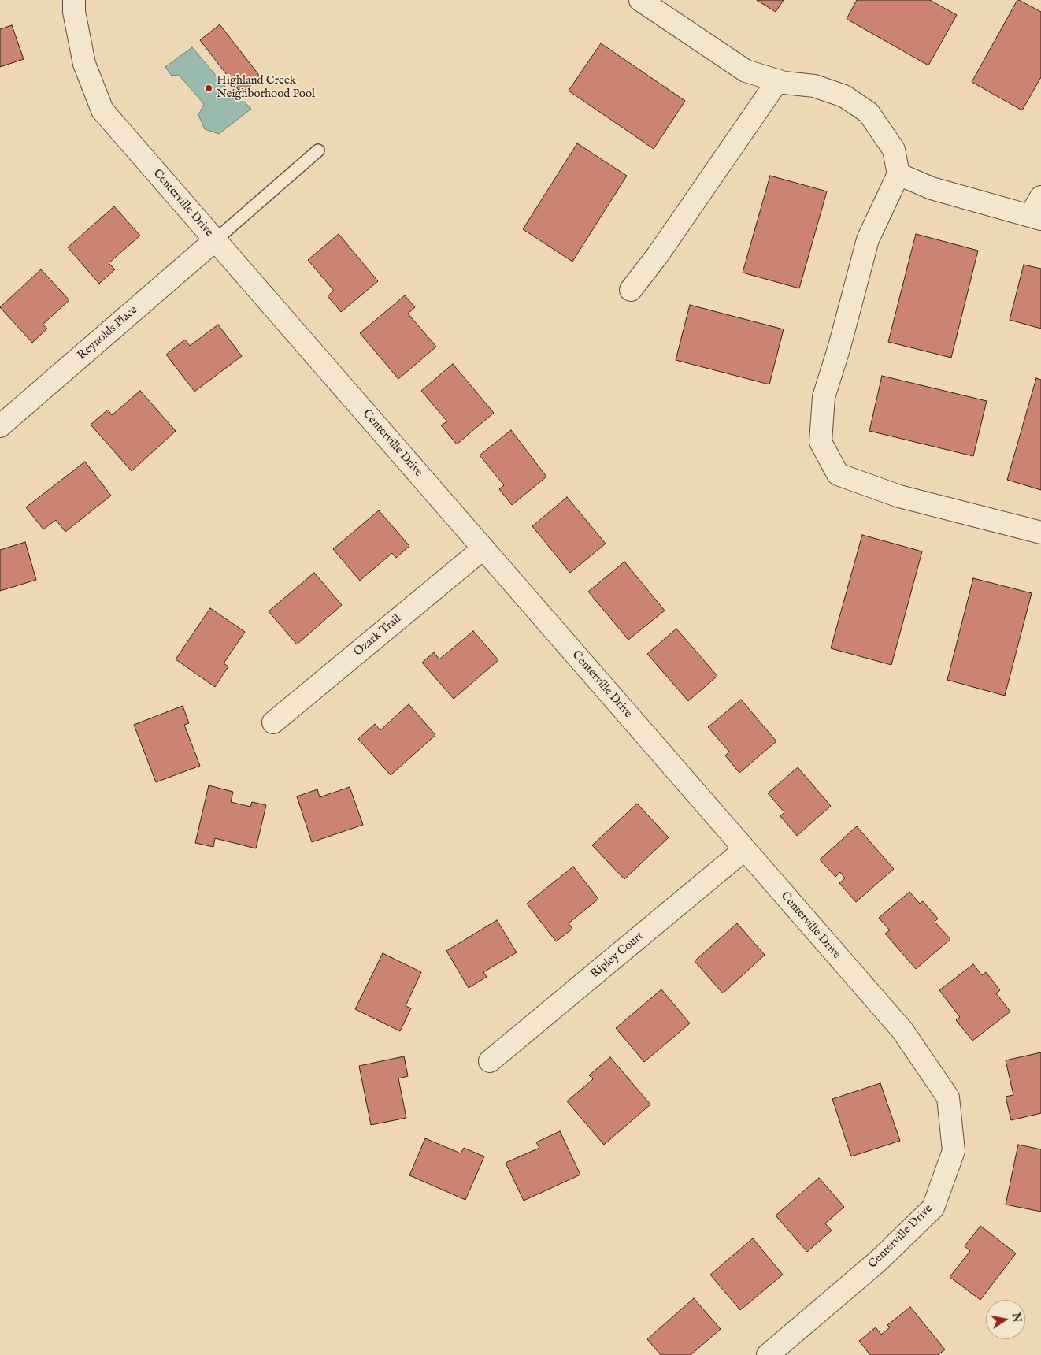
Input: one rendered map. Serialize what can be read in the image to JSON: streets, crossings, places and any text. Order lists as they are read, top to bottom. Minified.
{"streets":{"street":["Centerville Drive","Reynolds Place","Ozark Trail","Ripley Court"]},"crossings":[["Centerville Drive","Reynolds Place"],["Centerville Drive","Ozark Trail"],["Centerville Drive","Ripley Court"]],"places":["Highland Creek Neighborhood Pool"],"north":"right"}
